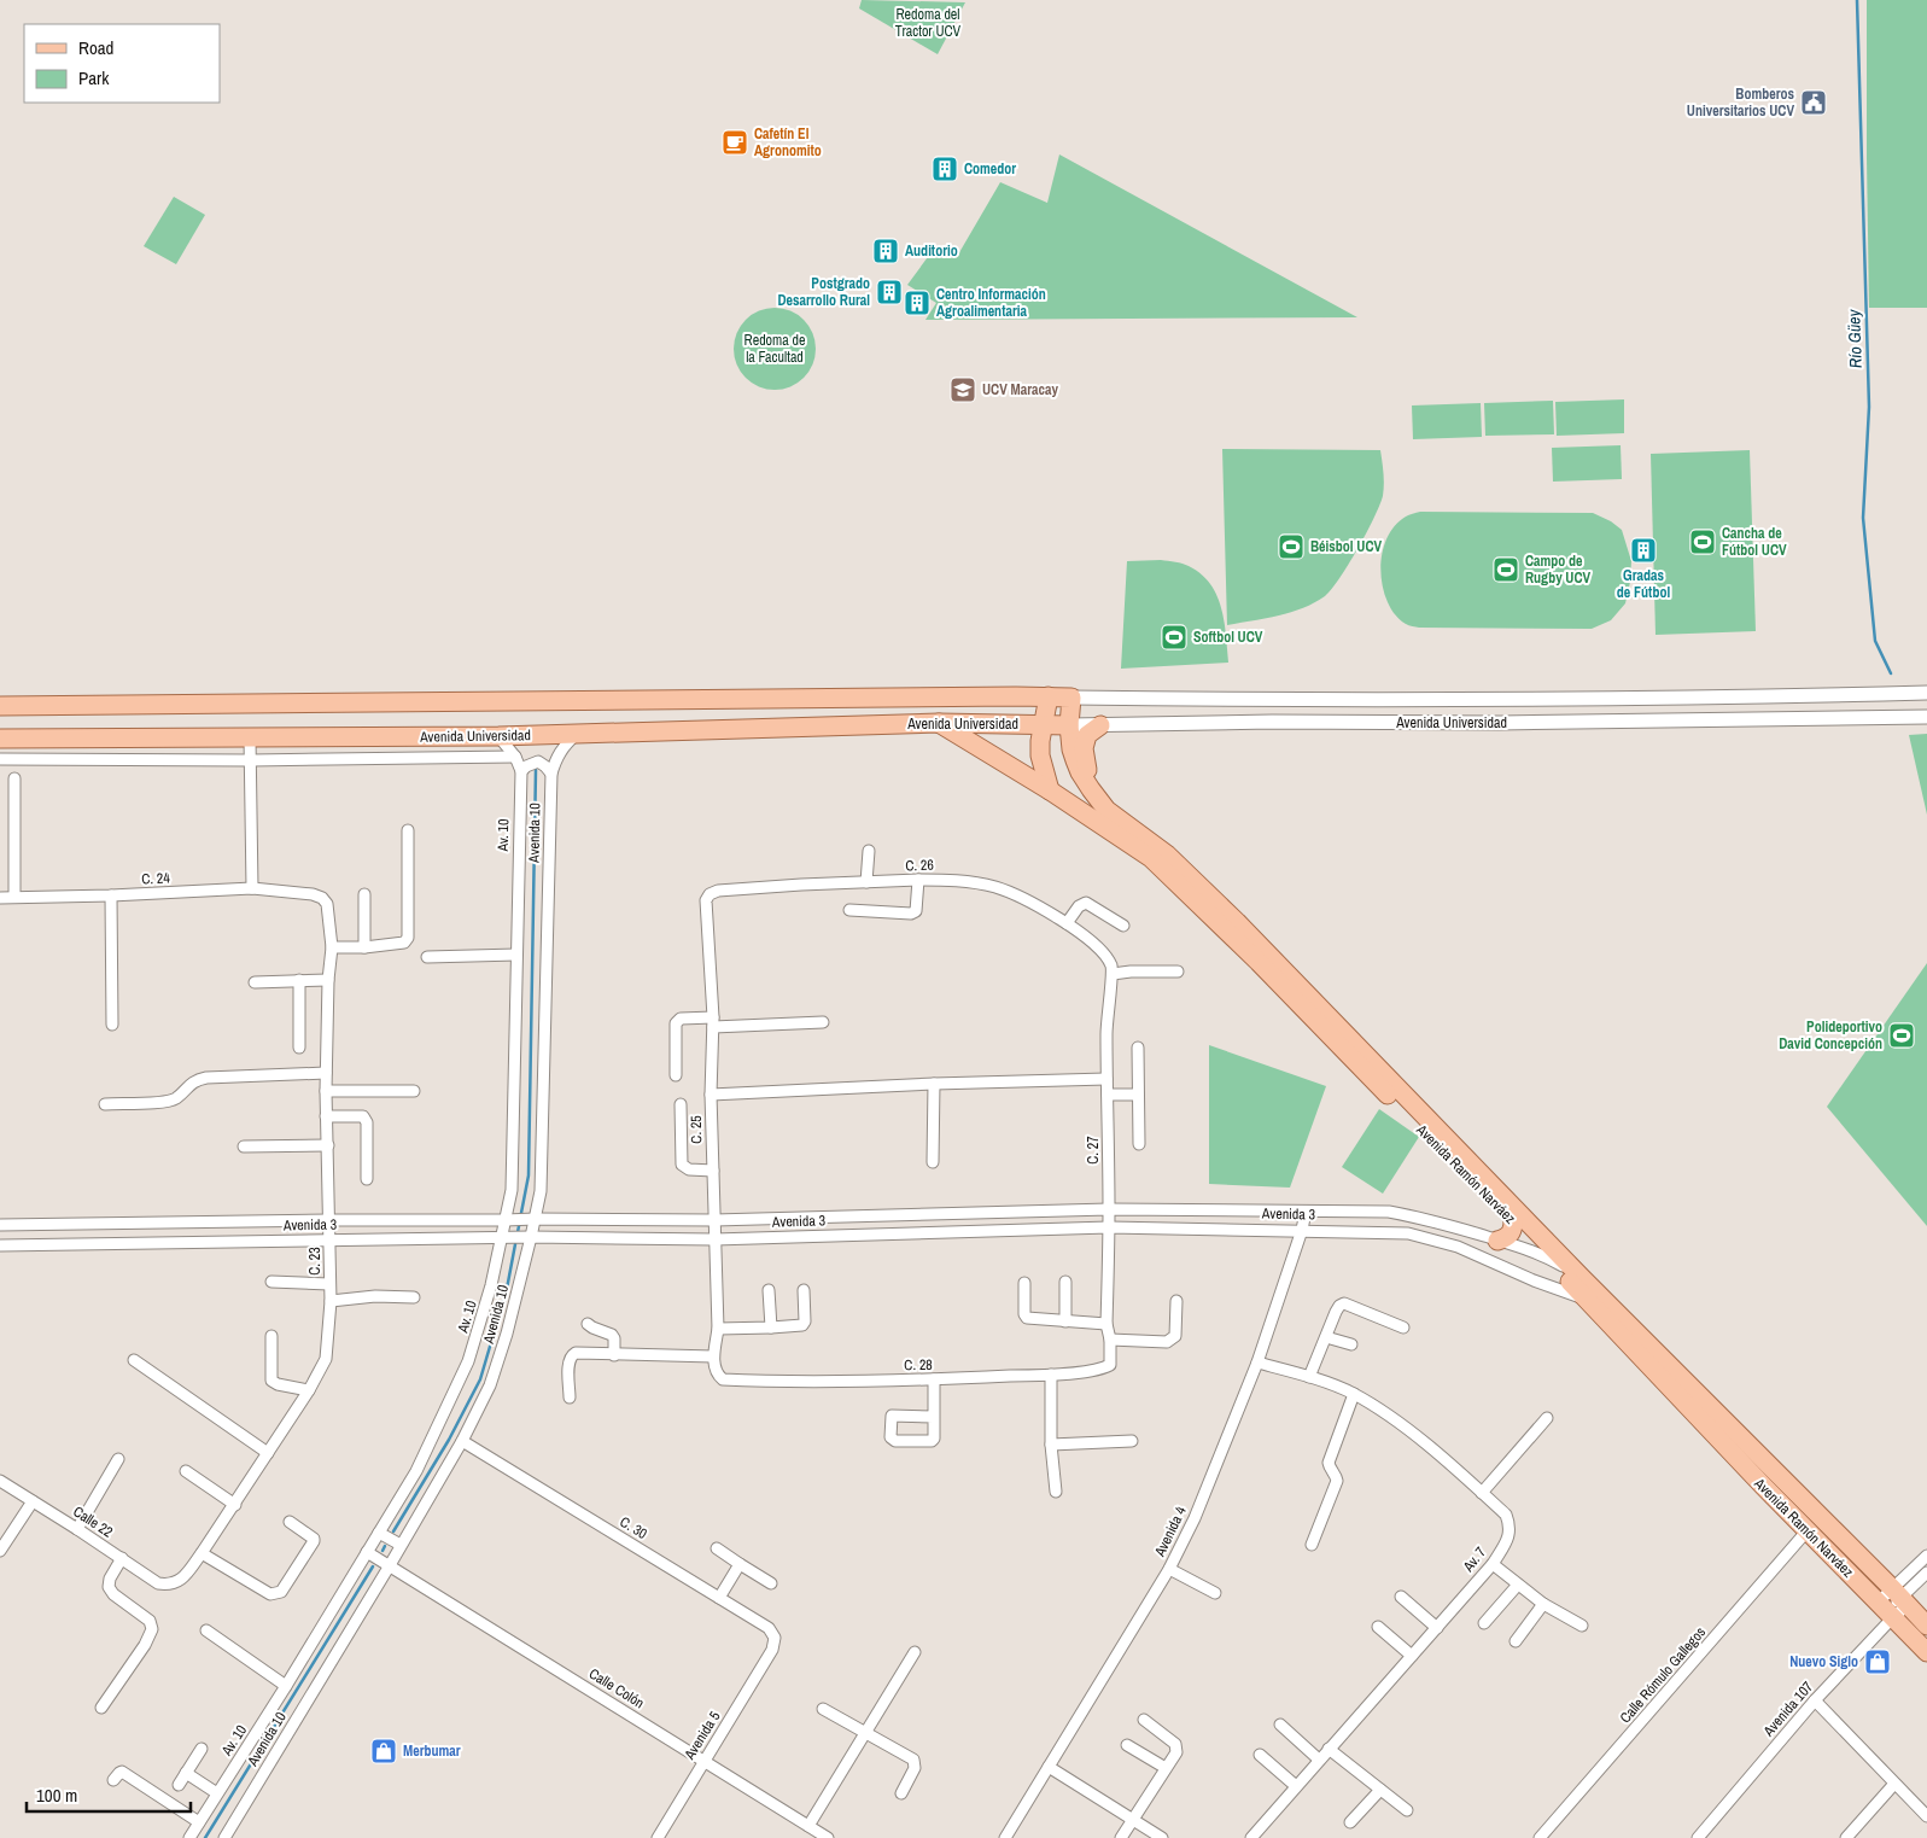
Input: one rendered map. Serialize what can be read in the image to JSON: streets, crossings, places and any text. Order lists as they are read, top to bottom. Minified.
{"streets":{"main road":["Avenida Universidad","Avenida Ramón Narváez"],"street":["Avenida 10","Av. 10","C. 26","C. 24","C. 25","C. 27","Avenida 3","C. 23","C. 28","Calle 22","C. 30","Avenida 4","Av. 7","Calle Rómulo Gallegos","Calle Colón","Avenida 107","Avenida 5"]},"crossings":[["Avenida Universidad","Avenida 10"],["Avenida Universidad","Av. 10"],["Avenida Universidad","Avenida Ramón Narváez"],["Avenida 10","Avenida 3"],["Avenida 10","C. 30"],["Avenida 10","Calle Colón"],["Av. 10","Avenida 3"],["Av. 10","Calle Colón"],["C. 26","C. 25"],["C. 26","C. 27"],["C. 24","C. 23"],["C. 25","Avenida 3"],["C. 25","C. 28"],["C. 27","Avenida 3"],["C. 27","C. 28"],["Avenida Ramón Narváez","Avenida 3"],["Avenida Ramón Narváez","Calle Rómulo Gallegos"],["Avenida Ramón Narváez","Avenida 107"],["Avenida 3","C. 23"],["Avenida 3","Avenida 4"],["C. 23","Calle 22"],["C. 30","Avenida 5"],["Avenida 4","Av. 7"],["Calle Colón","Avenida 5"]],"water":["Río Güey"],"parks":["Redoma del Tractor UCV","Redoma de la Facultad"],"places":{"public building":["Bomberos Universitarios UCV"],"cafe":["Cafetín El Agronomito"],"building":["Comedor","Auditorio","Postgrado Desarrollo Rural","Centro Información Agroalimentaria","Gradas de Fútbol"],"school or university":["UCV Maracay"],"sports":["Cancha de Fútbol UCV","Béisbol UCV","Campo de Rugby UCV","Softbol UCV","Polideportivo David Concepción"],"shop":["Nuevo Siglo","Merbumar"]},"legend":["Road","Park"],"scale_bar":"100 m"}
